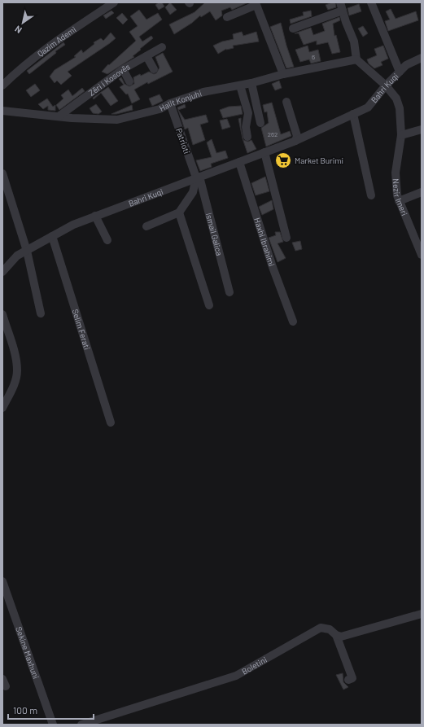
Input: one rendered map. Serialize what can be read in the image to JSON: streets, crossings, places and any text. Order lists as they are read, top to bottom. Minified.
{"streets":{"street":["Qazim Ademi","Zëri i Kosovës","Bahri Kuqi","Halit Konjuhi","Patrioti","Nezir Imeri","Ismail Galica","Haxhi Ibrahimi","Selim Ferati","Sekine Maxhuni","Boletini"]},"crossings":[["Zëri i Kosovës","Halit Konjuhi"],["Bahri Kuqi","Patrioti"],["Bahri Kuqi","Nezir Imeri"],["Bahri Kuqi","Ismail Galica"],["Bahri Kuqi","Haxhi Ibrahimi"],["Bahri Kuqi","Selim Ferati"],["Halit Konjuhi","Patrioti"],["Halit Konjuhi","Nezir Imeri"],["Patrioti","Ismail Galica"]],"places":{"supermarket":["Market Burimi"]},"house_numbers":["6","262"],"scale_bar":"100 m","north":"bottom left"}
